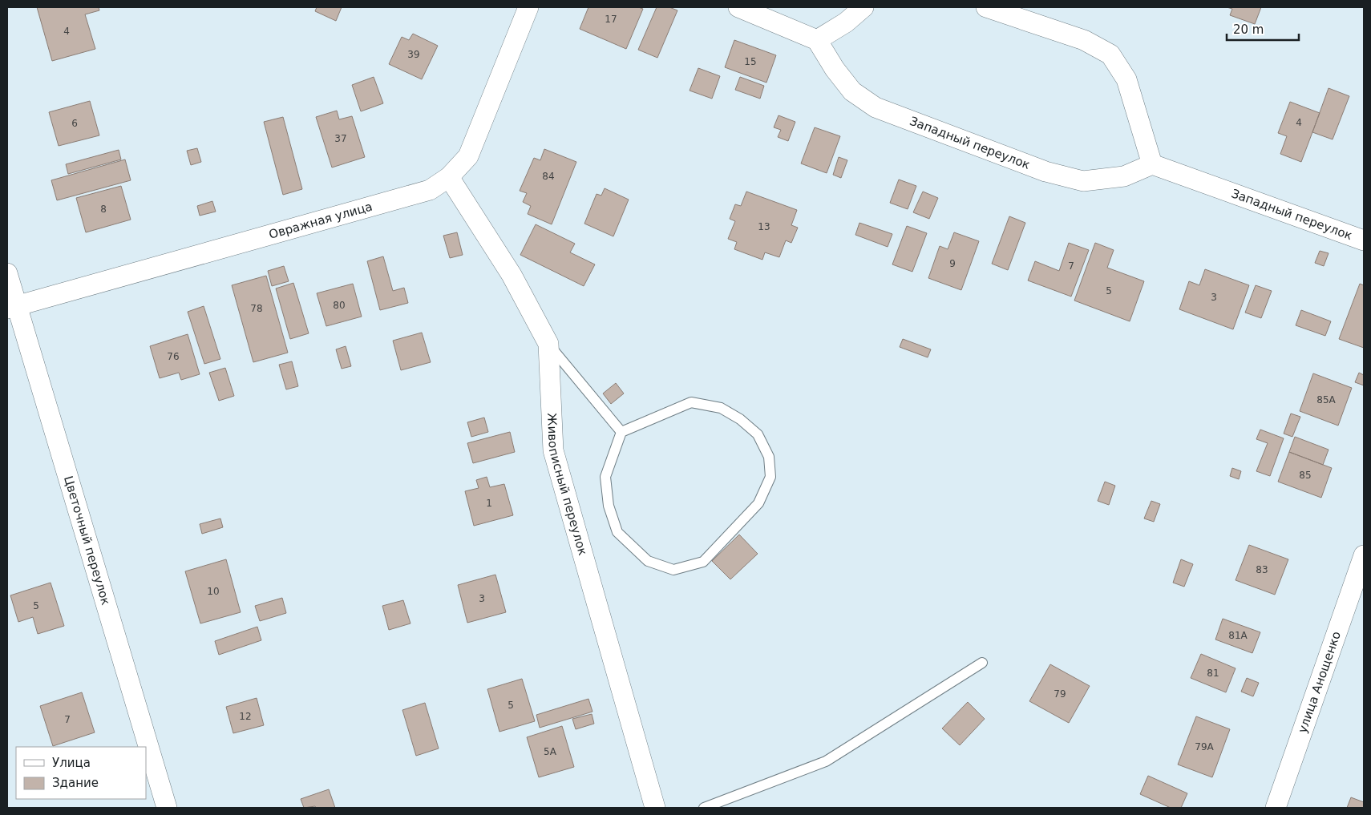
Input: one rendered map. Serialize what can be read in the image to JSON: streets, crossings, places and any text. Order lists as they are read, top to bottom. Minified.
{"streets":{"street":["Западный переулок","Овражная улица","Живописный переулок","Цветочный переулок","улица Анощенко"]},"crossings":[["Овражная улица","Живописный переулок"],["Овражная улица","Цветочный переулок"]],"house_numbers":["17","4","39","15","4","6","37","84","8","13","9","7","5","3","80","78","76","85А","85","1","83","10","3","5","81А","81","79","5","12","7","79А","5А"],"legend":["Улица","Здание"],"scale_bar":"20 m"}
